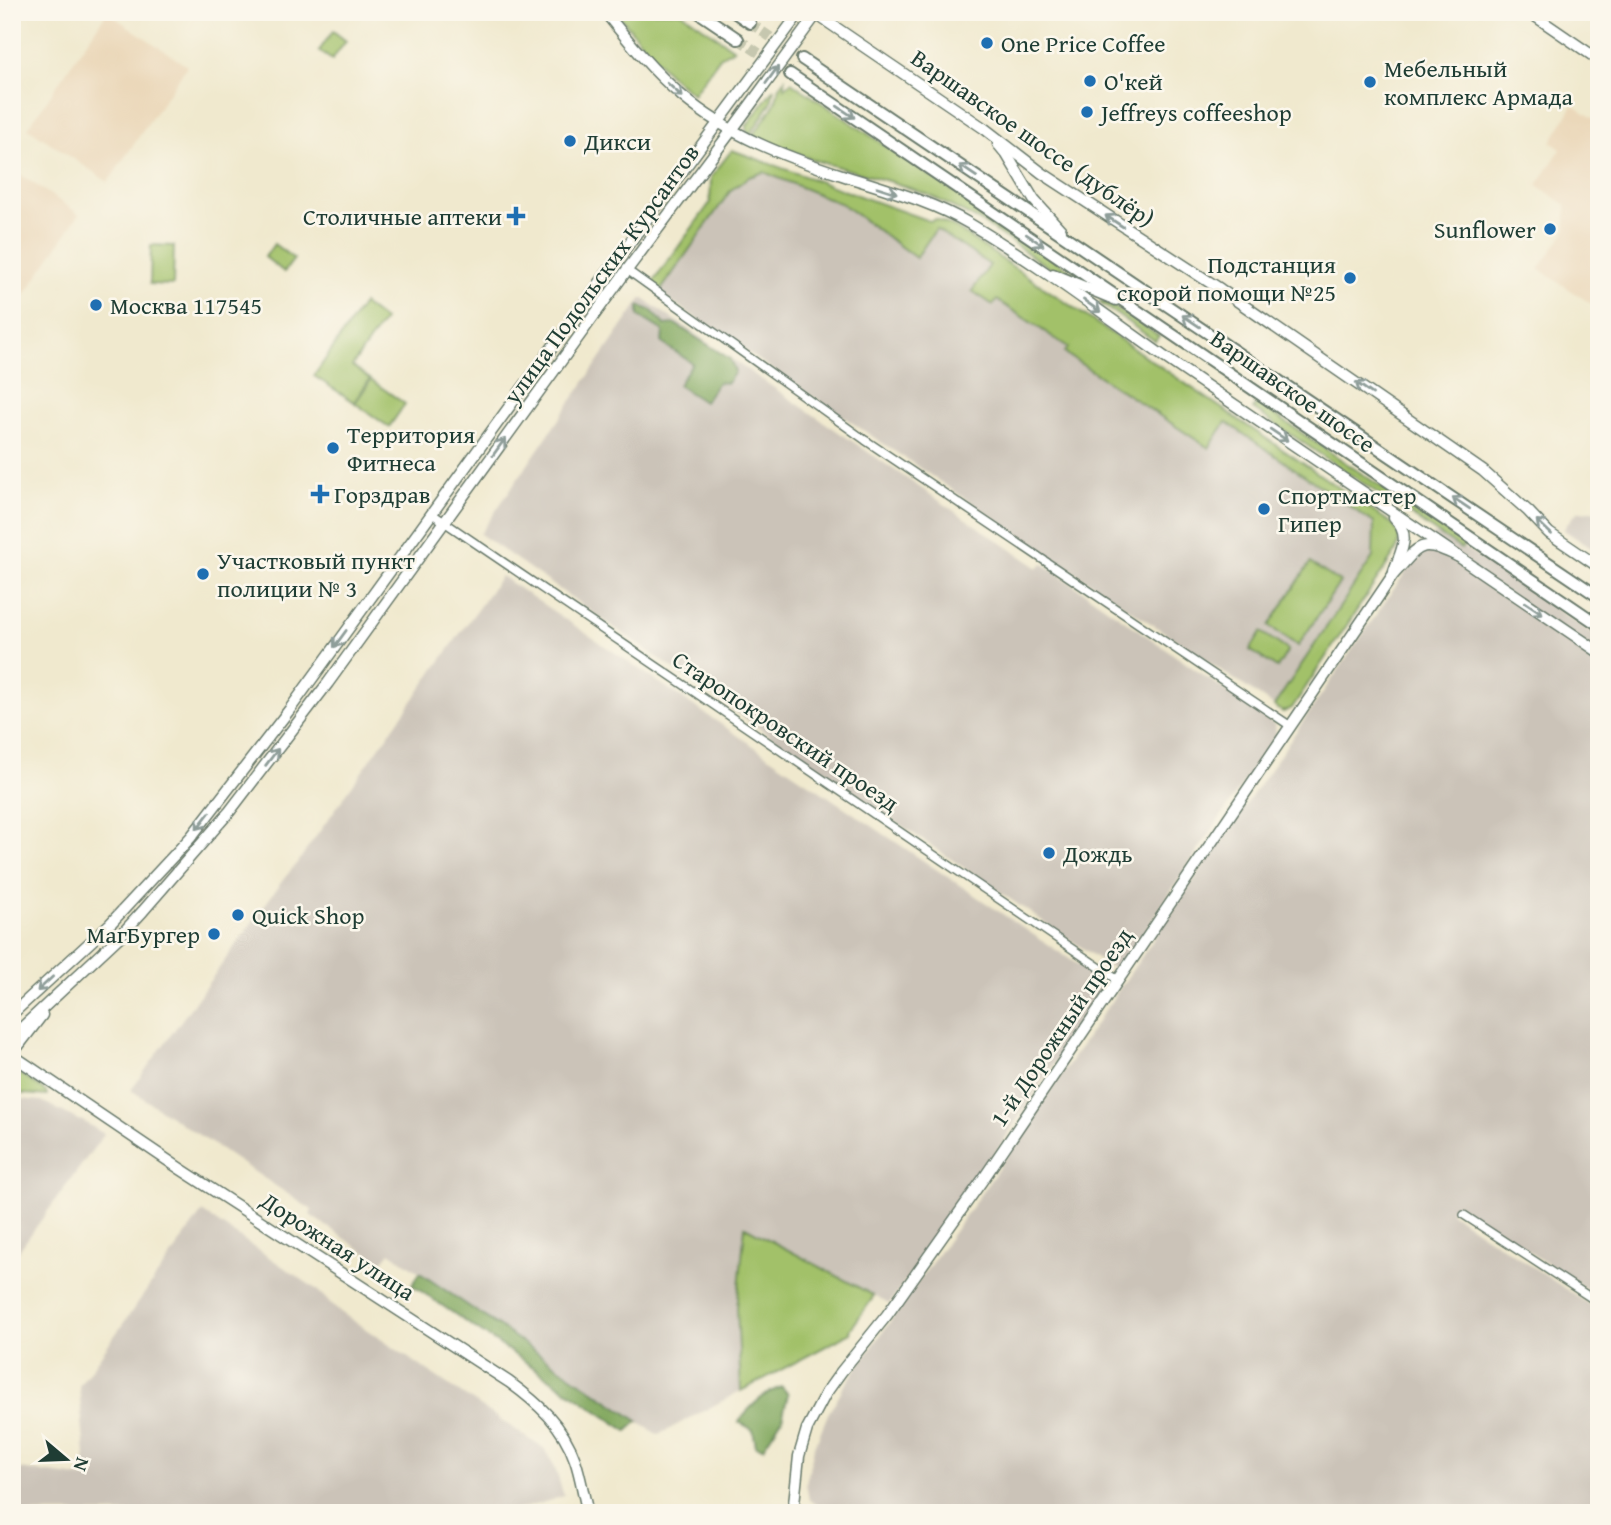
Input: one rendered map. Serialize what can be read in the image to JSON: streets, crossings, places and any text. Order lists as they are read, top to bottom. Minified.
{"streets":{"main road":["Варшавское шоссе (дублёр)","улица Подольских Курсантов","Варшавское шоссе","1-й Дорожный проезд","Дорожная улица"],"street":["Старопокровский проезд"]},"crossings":[["Варшавское шоссе (дублёр)","улица Подольских Курсантов"],["улица Подольских Курсантов","Старопокровский проезд"],["Старопокровский проезд","1-й Дорожный проезд"]],"places":{"other":["One Price Coffee","О'кей","Мебельный комплекс Армада","Jeffreys coffeeshop","Дикси","Sunflower","Подстанция скорой помощи №25","Москва 117545","Территория Фитнеса","Спортмастер Гипер","Участковый пункт полиции № 3","Дождь","Quick Shop","МагБургер"],"health":["Столичные аптеки","Горздрав"]},"north":"right"}
